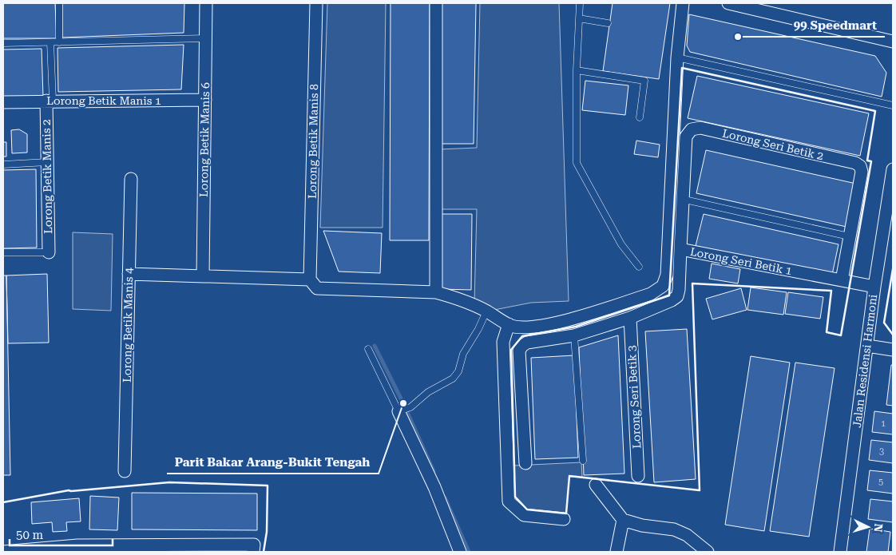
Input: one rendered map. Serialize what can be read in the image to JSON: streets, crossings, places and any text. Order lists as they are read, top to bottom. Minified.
{"streets":{"street":["Lorong Betik Manis 1","Lorong Betik Manis 6","Lorong Betik Manis 8","Lorong Seri Betik 2","Lorong Betik Manis 2","Lorong Seri Betik 1","Lorong Betik Manis 4","Jalan Residensi Harmoni","Lorong Seri Betik 3"]},"crossings":[["Lorong Betik Manis 1","Lorong Betik Manis 6"],["Lorong Betik Manis 1","Lorong Betik Manis 2"],["Lorong Seri Betik 2","Lorong Seri Betik 1"],["Lorong Seri Betik 1","Jalan Residensi Harmoni"],["Lorong Seri Betik 1","Lorong Seri Betik 3"]],"places":["99 Speedmart","Parit Bakar Arang-Bukit Tengah"],"house_numbers":["1","3","5"],"scale_bar":"50 m","north":"right"}
